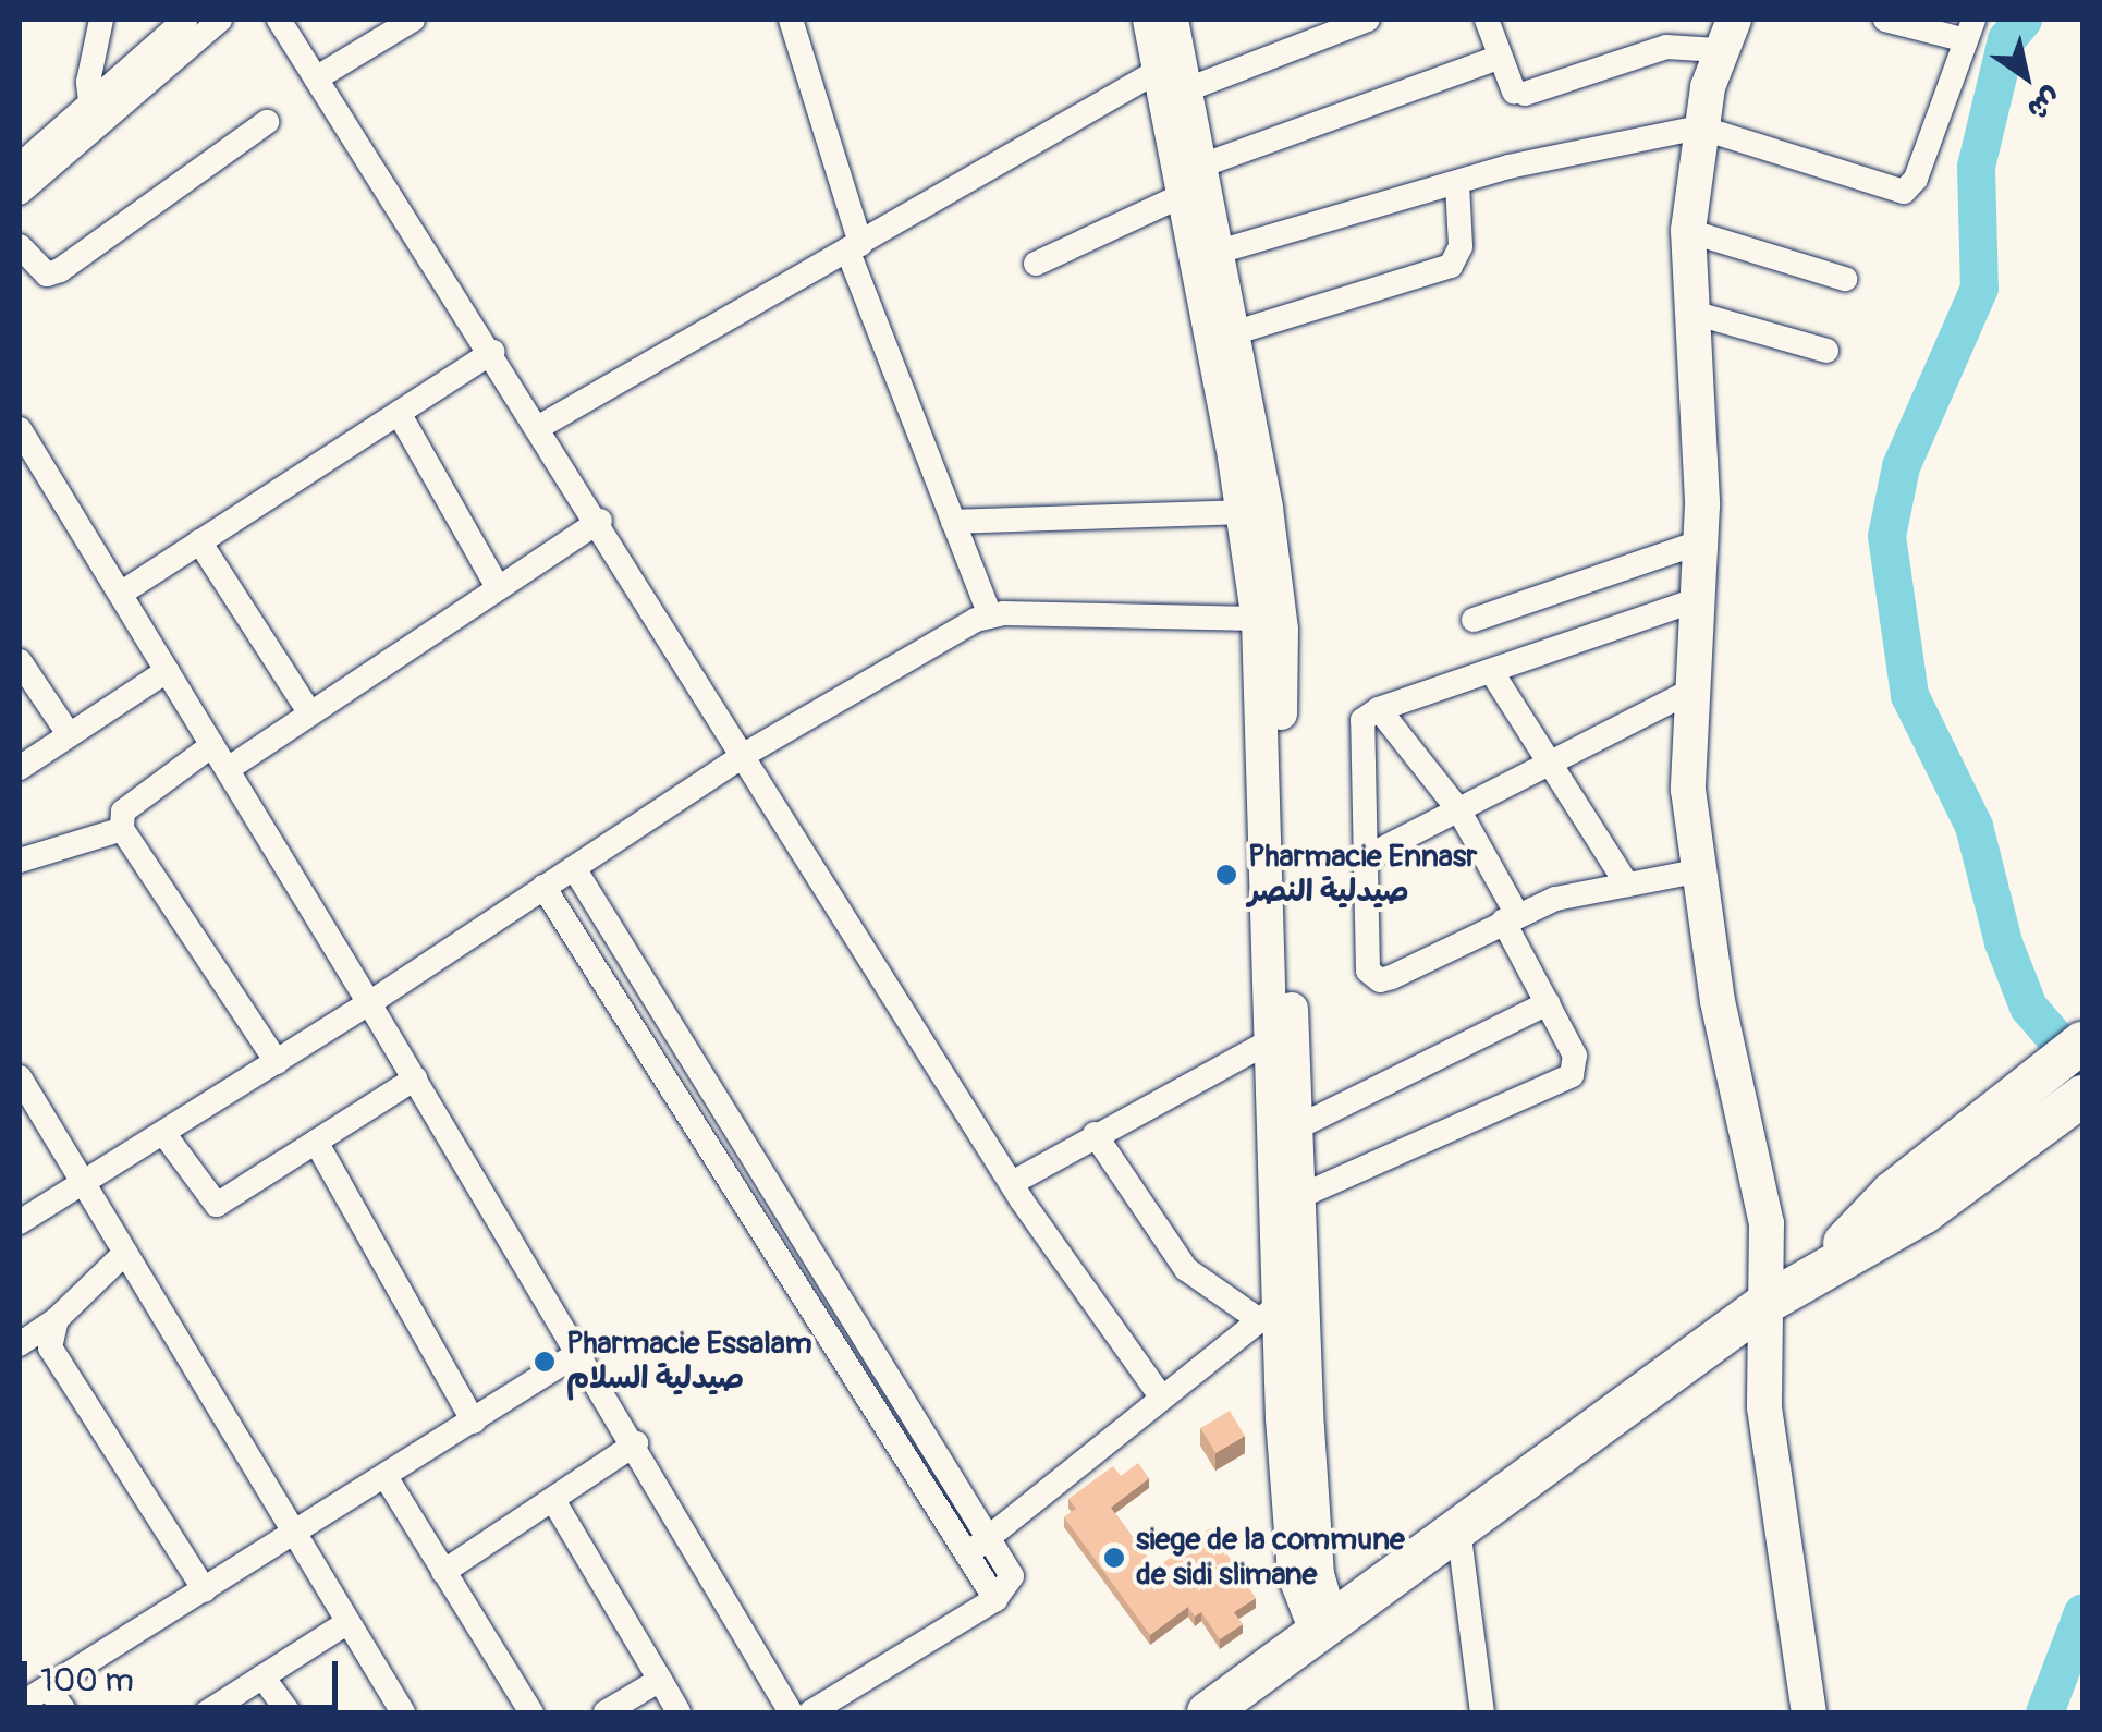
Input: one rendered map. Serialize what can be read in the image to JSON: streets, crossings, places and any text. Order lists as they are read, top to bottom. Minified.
{"places":["Pharmacie Ennasr صيدلية النصر","Pharmacie Essalam صيدلية السلام","siege de la commune de sidi slimane"],"scale_bar":"100 m","north":"bottom right"}
